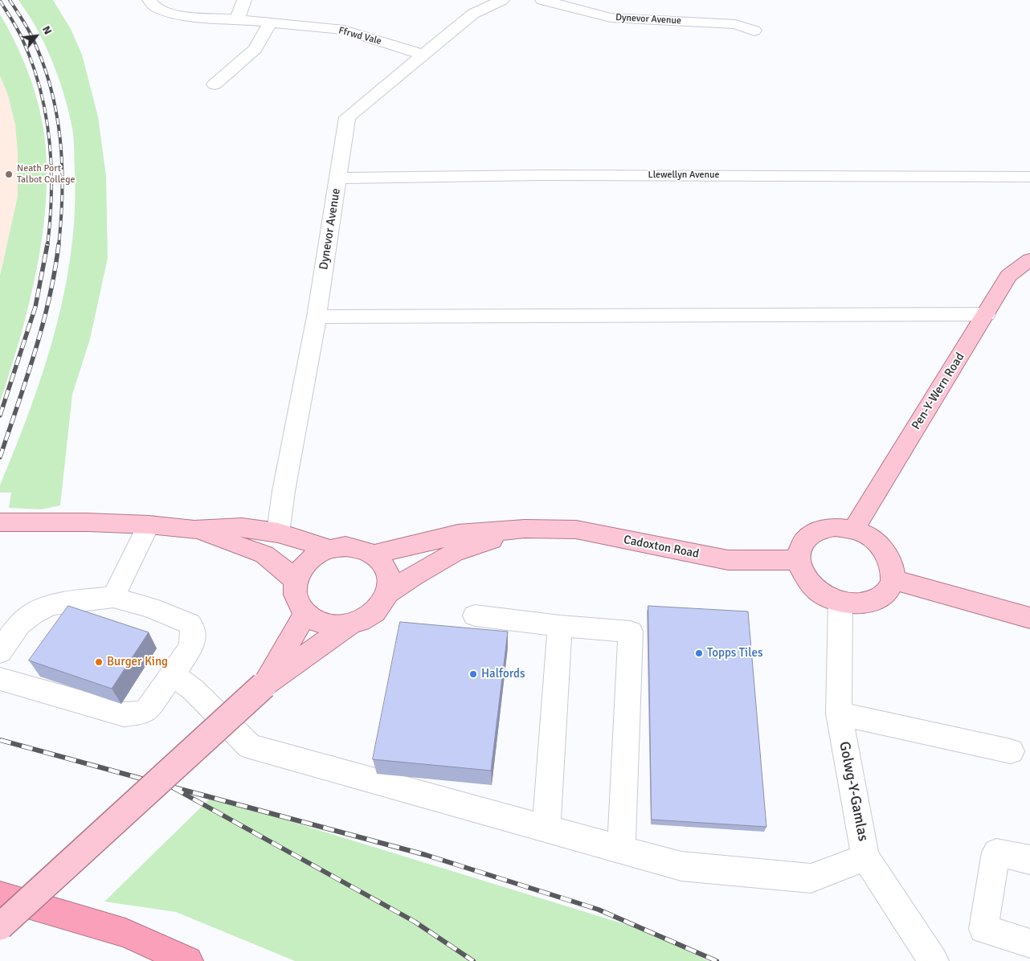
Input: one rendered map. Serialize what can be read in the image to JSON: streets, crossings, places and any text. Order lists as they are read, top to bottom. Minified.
{"streets":{"main road":["Pen-Y-Wern Road","Cadoxton Road"],"street":["Dynevor Avenue","Ffrwd Vale","Llewellyn Avenue","Golwg-Y-Gamlas"]},"crossings":[["Dynevor Avenue","Ffrwd Vale"],["Dynevor Avenue","Llewellyn Avenue"],["Pen-Y-Wern Road","Cadoxton Road"],["Pen-Y-Wern Road","Golwg-Y-Gamlas"],["Cadoxton Road","Golwg-Y-Gamlas"]],"places":["Neath Port Talbot College","Topps Tiles","Burger King","Halfords"],"north":"top right"}
